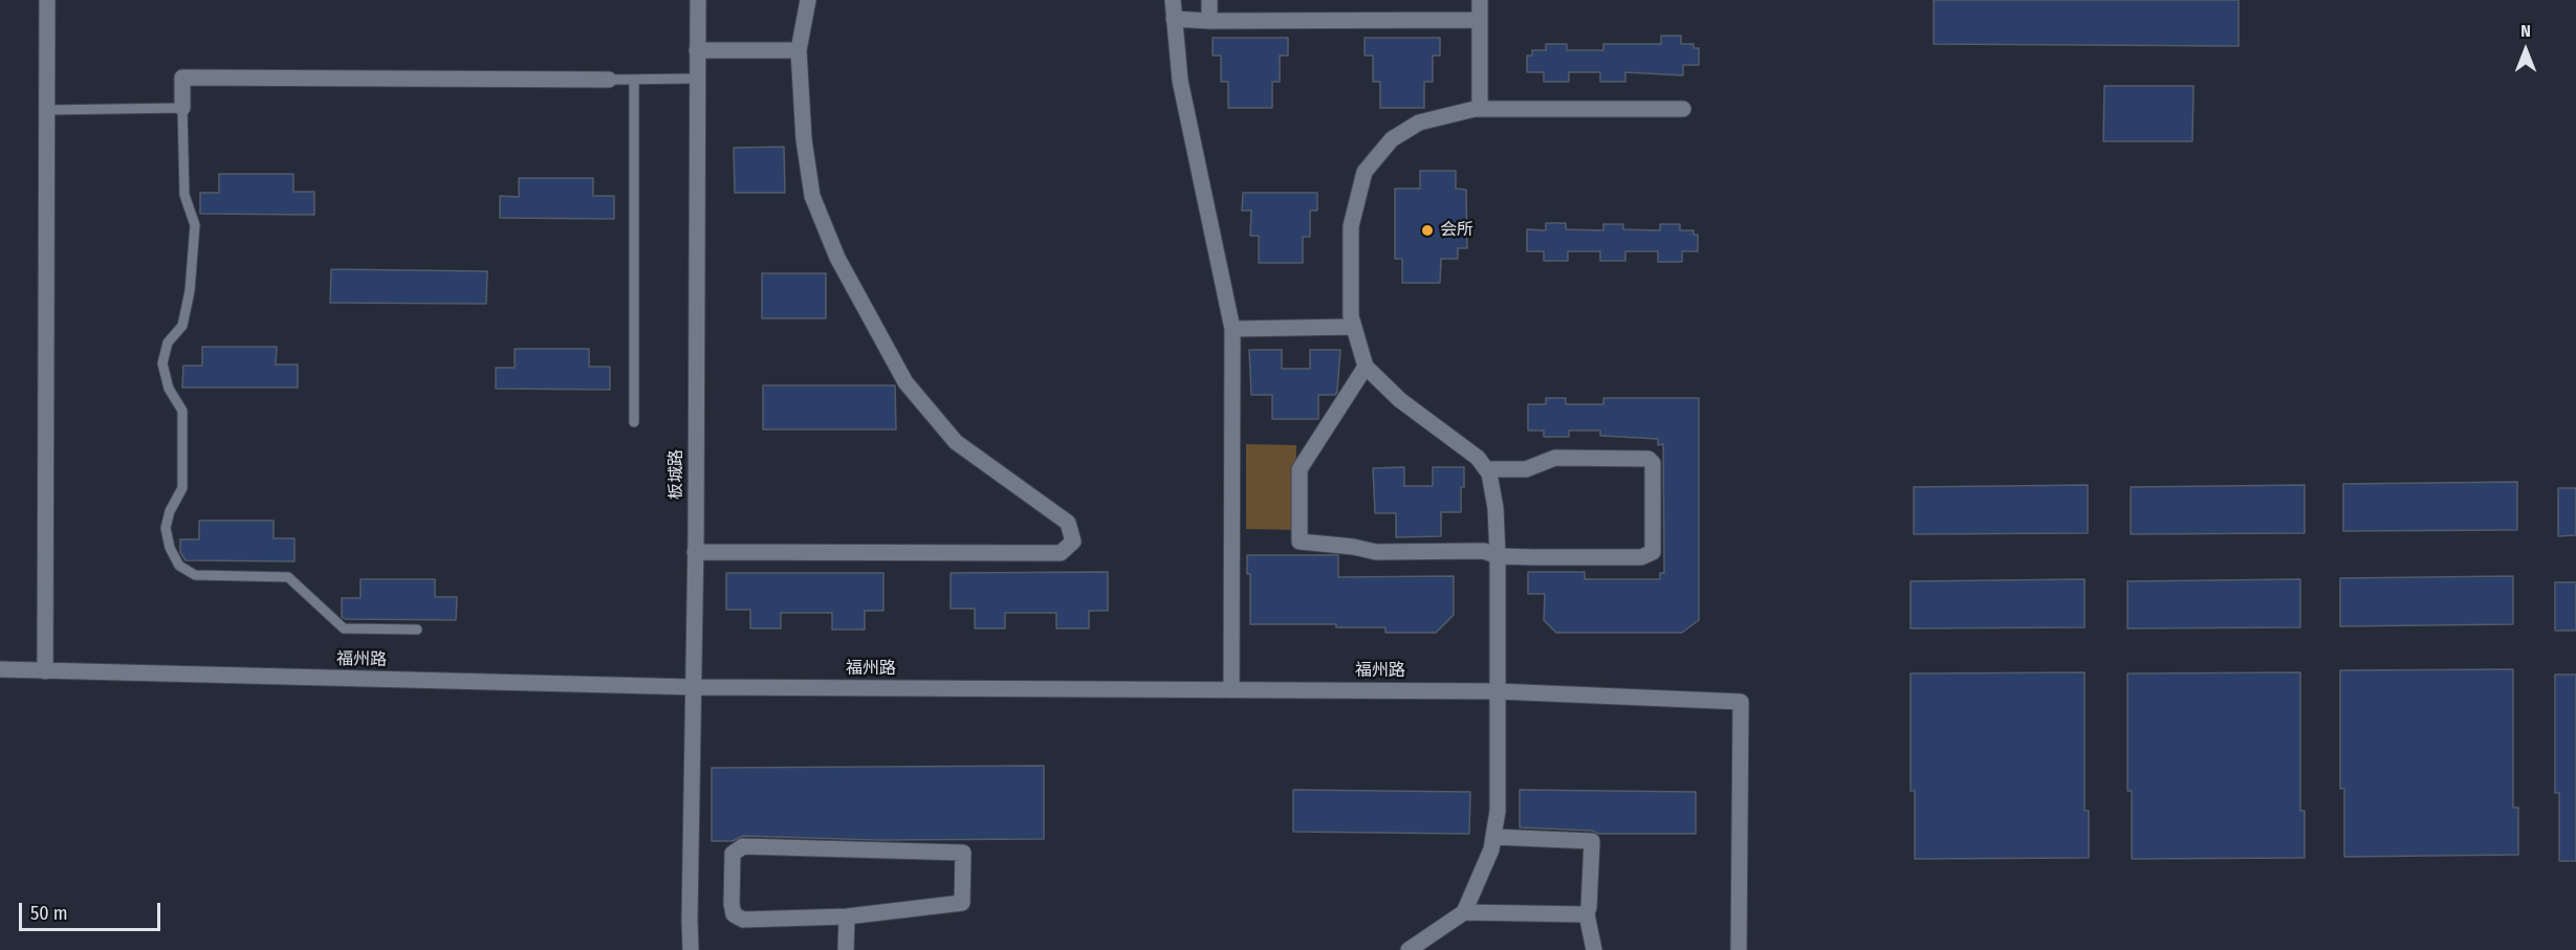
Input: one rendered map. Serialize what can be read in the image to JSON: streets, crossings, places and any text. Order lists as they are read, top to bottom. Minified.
{"streets":{"street":["板城路","福州路"]},"crossings":[["板城路","福州路"]],"places":["会所"],"scale_bar":"50 m","north":"top"}
